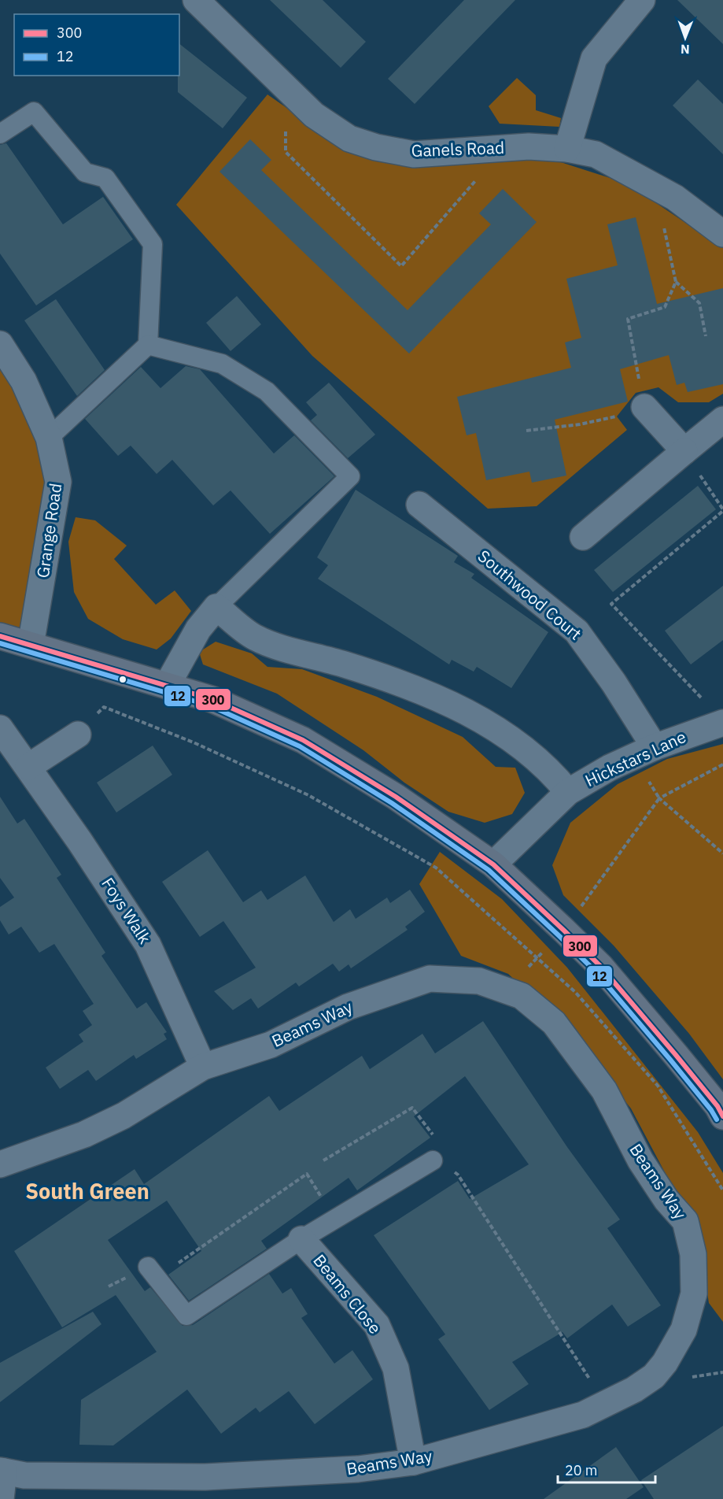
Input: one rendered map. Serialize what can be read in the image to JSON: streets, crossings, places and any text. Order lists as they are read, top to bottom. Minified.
{"streets":{"street":["Ganels Road","Grange Road","Southwood Court","Hickstars Lane","Foys Walk","Beams Way","Beams Close"]},"crossings":[["Southwood Court","Hickstars Lane"],["Foys Walk","Beams Way"],["Beams Way","Beams Close"]],"districts":["South Green"],"lines":["transit line 300","transit line 12"],"legend":["300","12"],"scale_bar":"20 m","north":"bottom"}
